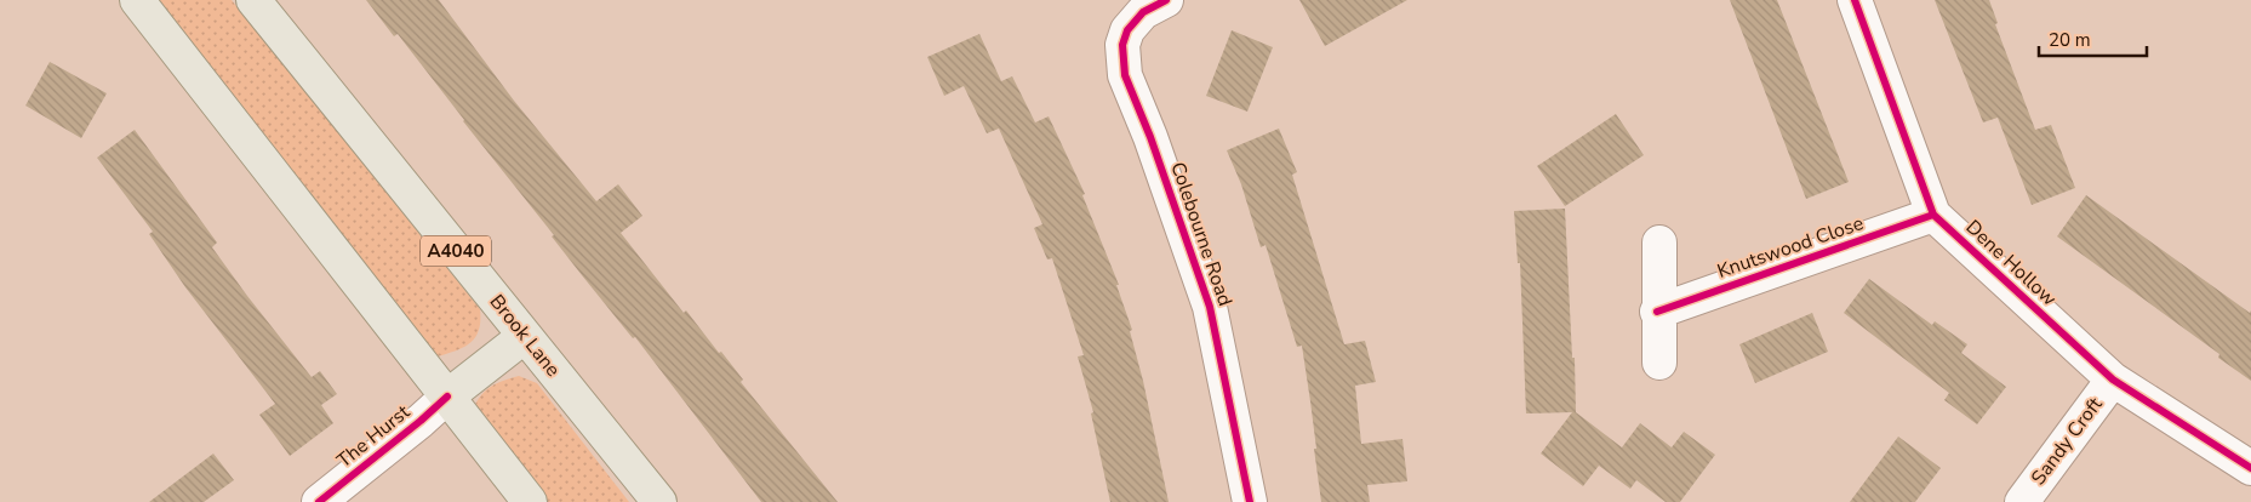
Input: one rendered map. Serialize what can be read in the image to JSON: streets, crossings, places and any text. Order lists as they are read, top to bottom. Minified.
{"streets":{"main road":["A4040","Brook Lane"],"street":["Colebourne Road","Knutswood Close","Dene Hollow","The Hurst","Sandy Croft"]},"crossings":[["Knutswood Close","Dene Hollow"],["Dene Hollow","Sandy Croft"]],"scale_bar":"20 m"}
